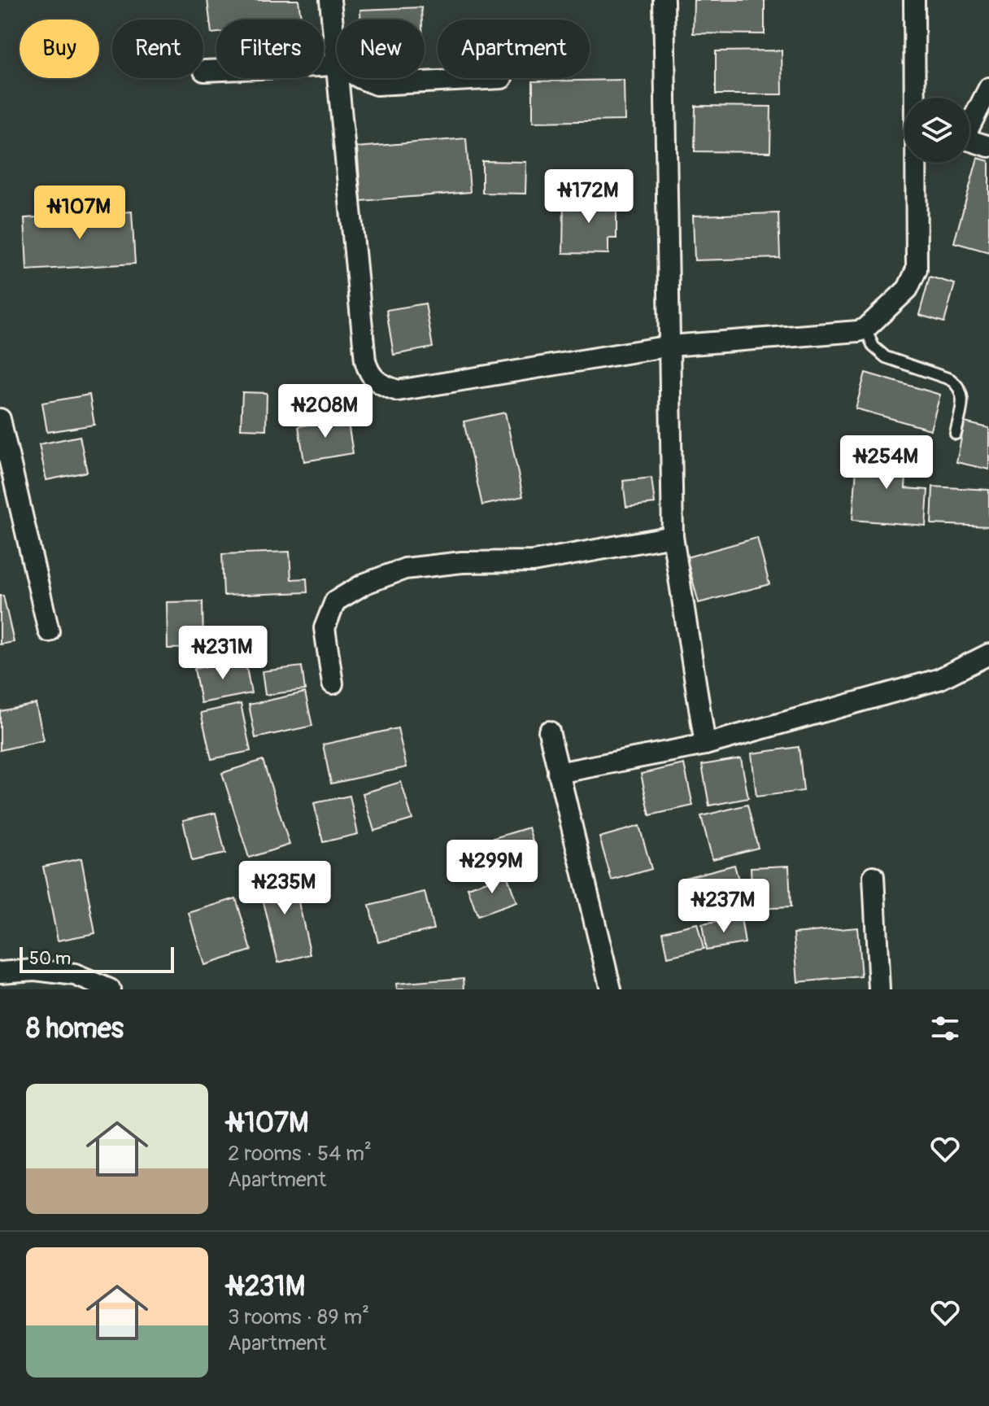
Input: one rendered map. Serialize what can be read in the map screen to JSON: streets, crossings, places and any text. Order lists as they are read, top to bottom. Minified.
{"scale_bar":"50 m","page":{"chip":["Buy","Rent","Filters","New","Apartment"],"price":["₦172M","₦107M","₦208M","₦254M","₦231M","₦299M","₦235M","₦237M"],"scale":"50 m","heading":"8 homes","list":[{"name":"₦107M","note":"2 rooms · 54 m² · Apartment"},{"name":"₦231M","note":"3 rooms · 89 m² · Apartment"}]}}
